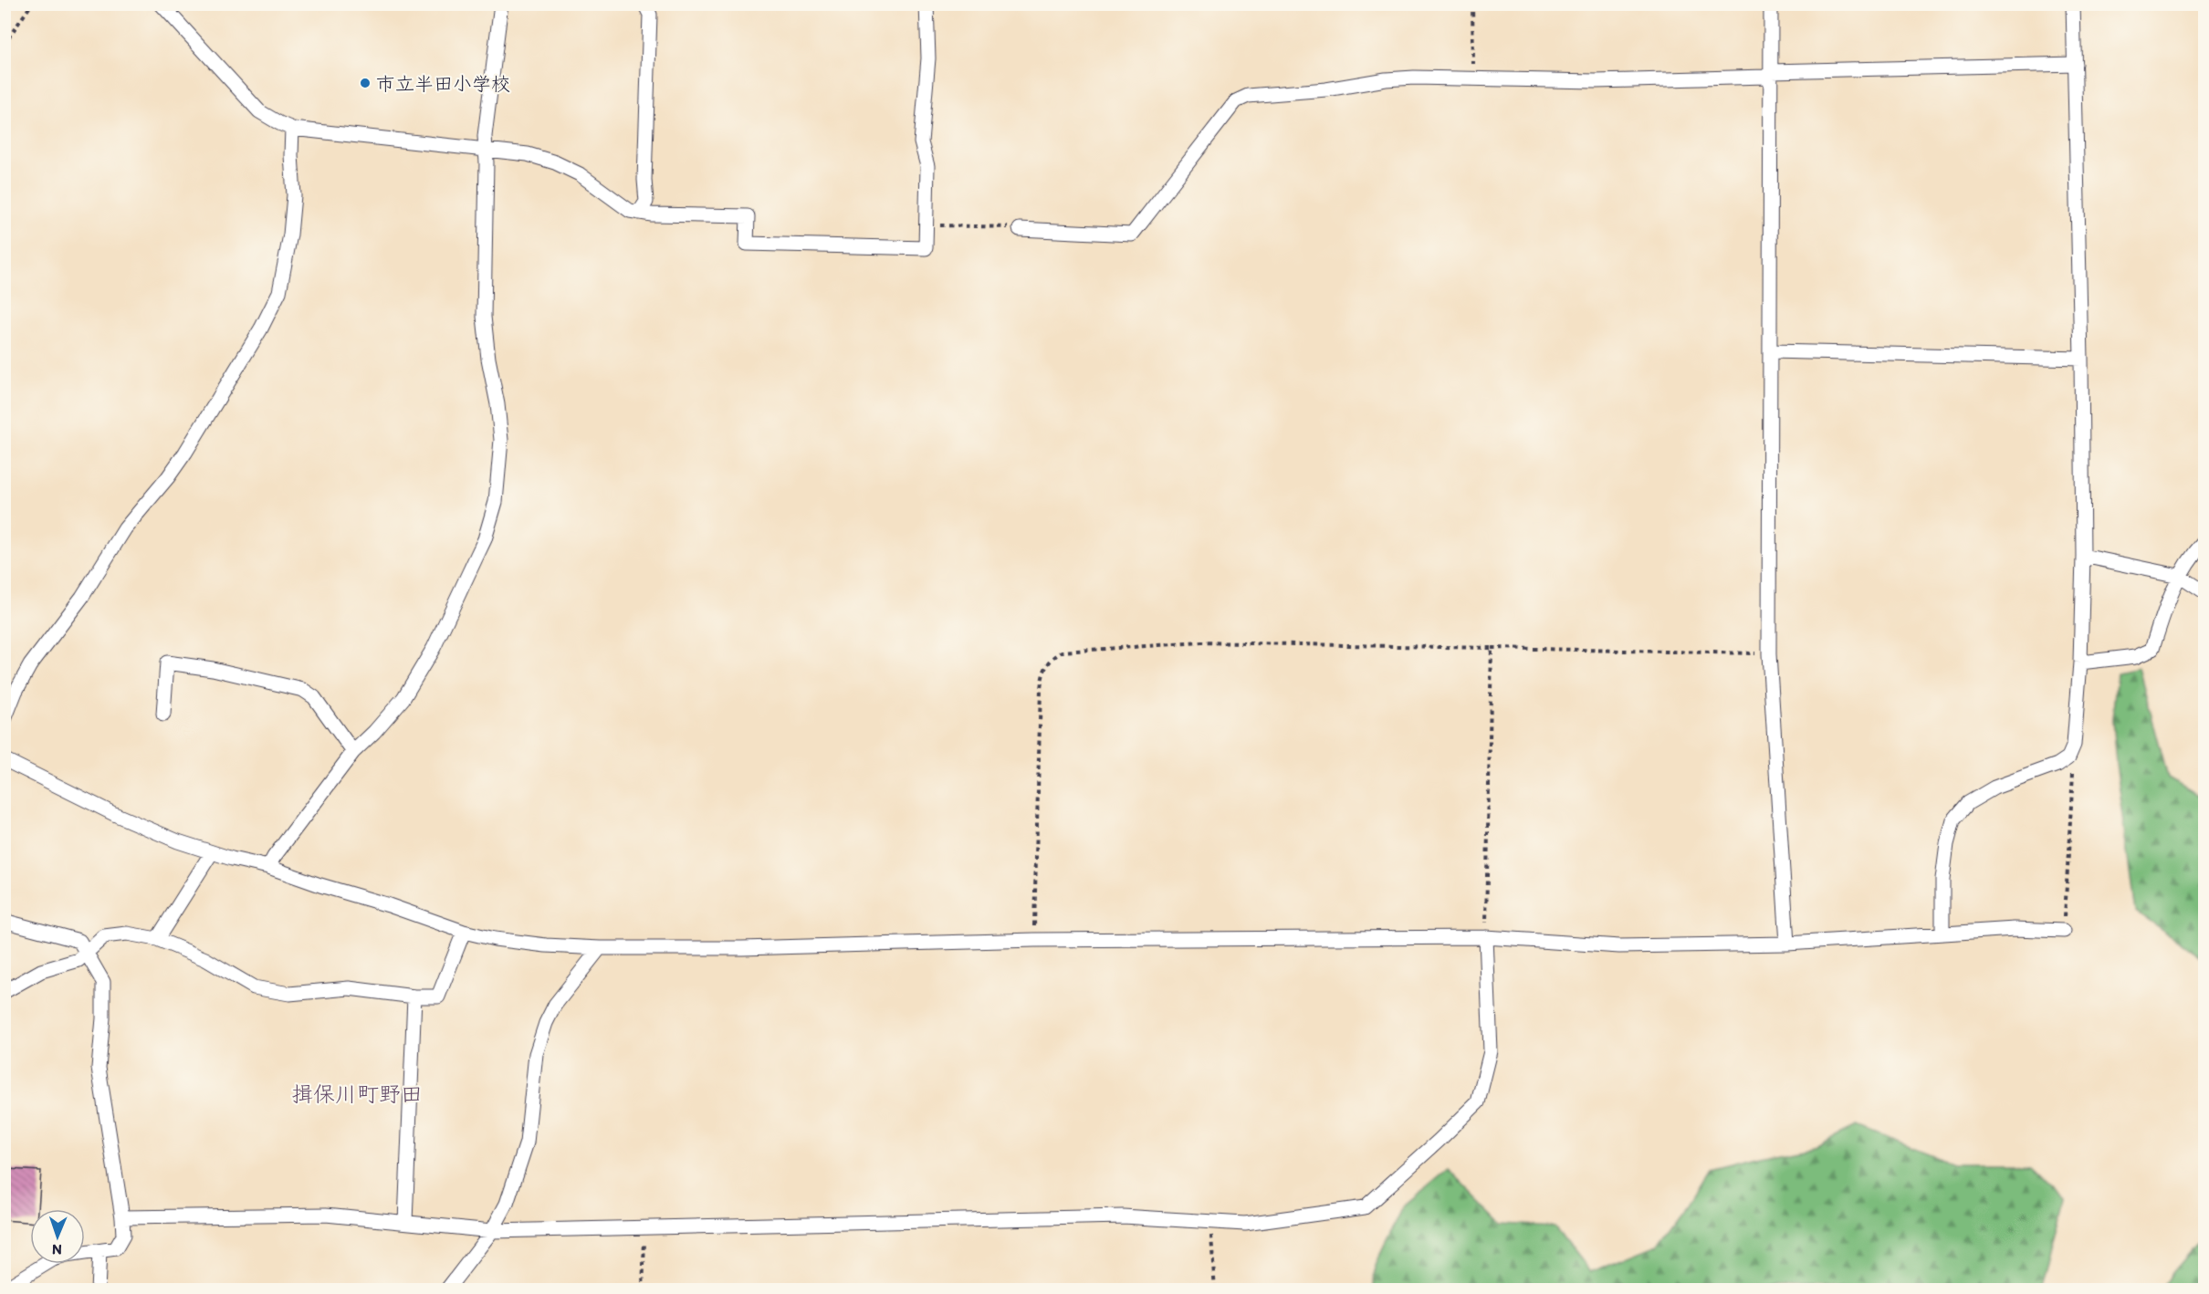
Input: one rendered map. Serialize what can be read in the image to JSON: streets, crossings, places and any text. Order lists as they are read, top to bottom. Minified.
{"districts":["揖保川町野田"],"places":["市立半田小学校"],"north":"bottom"}
